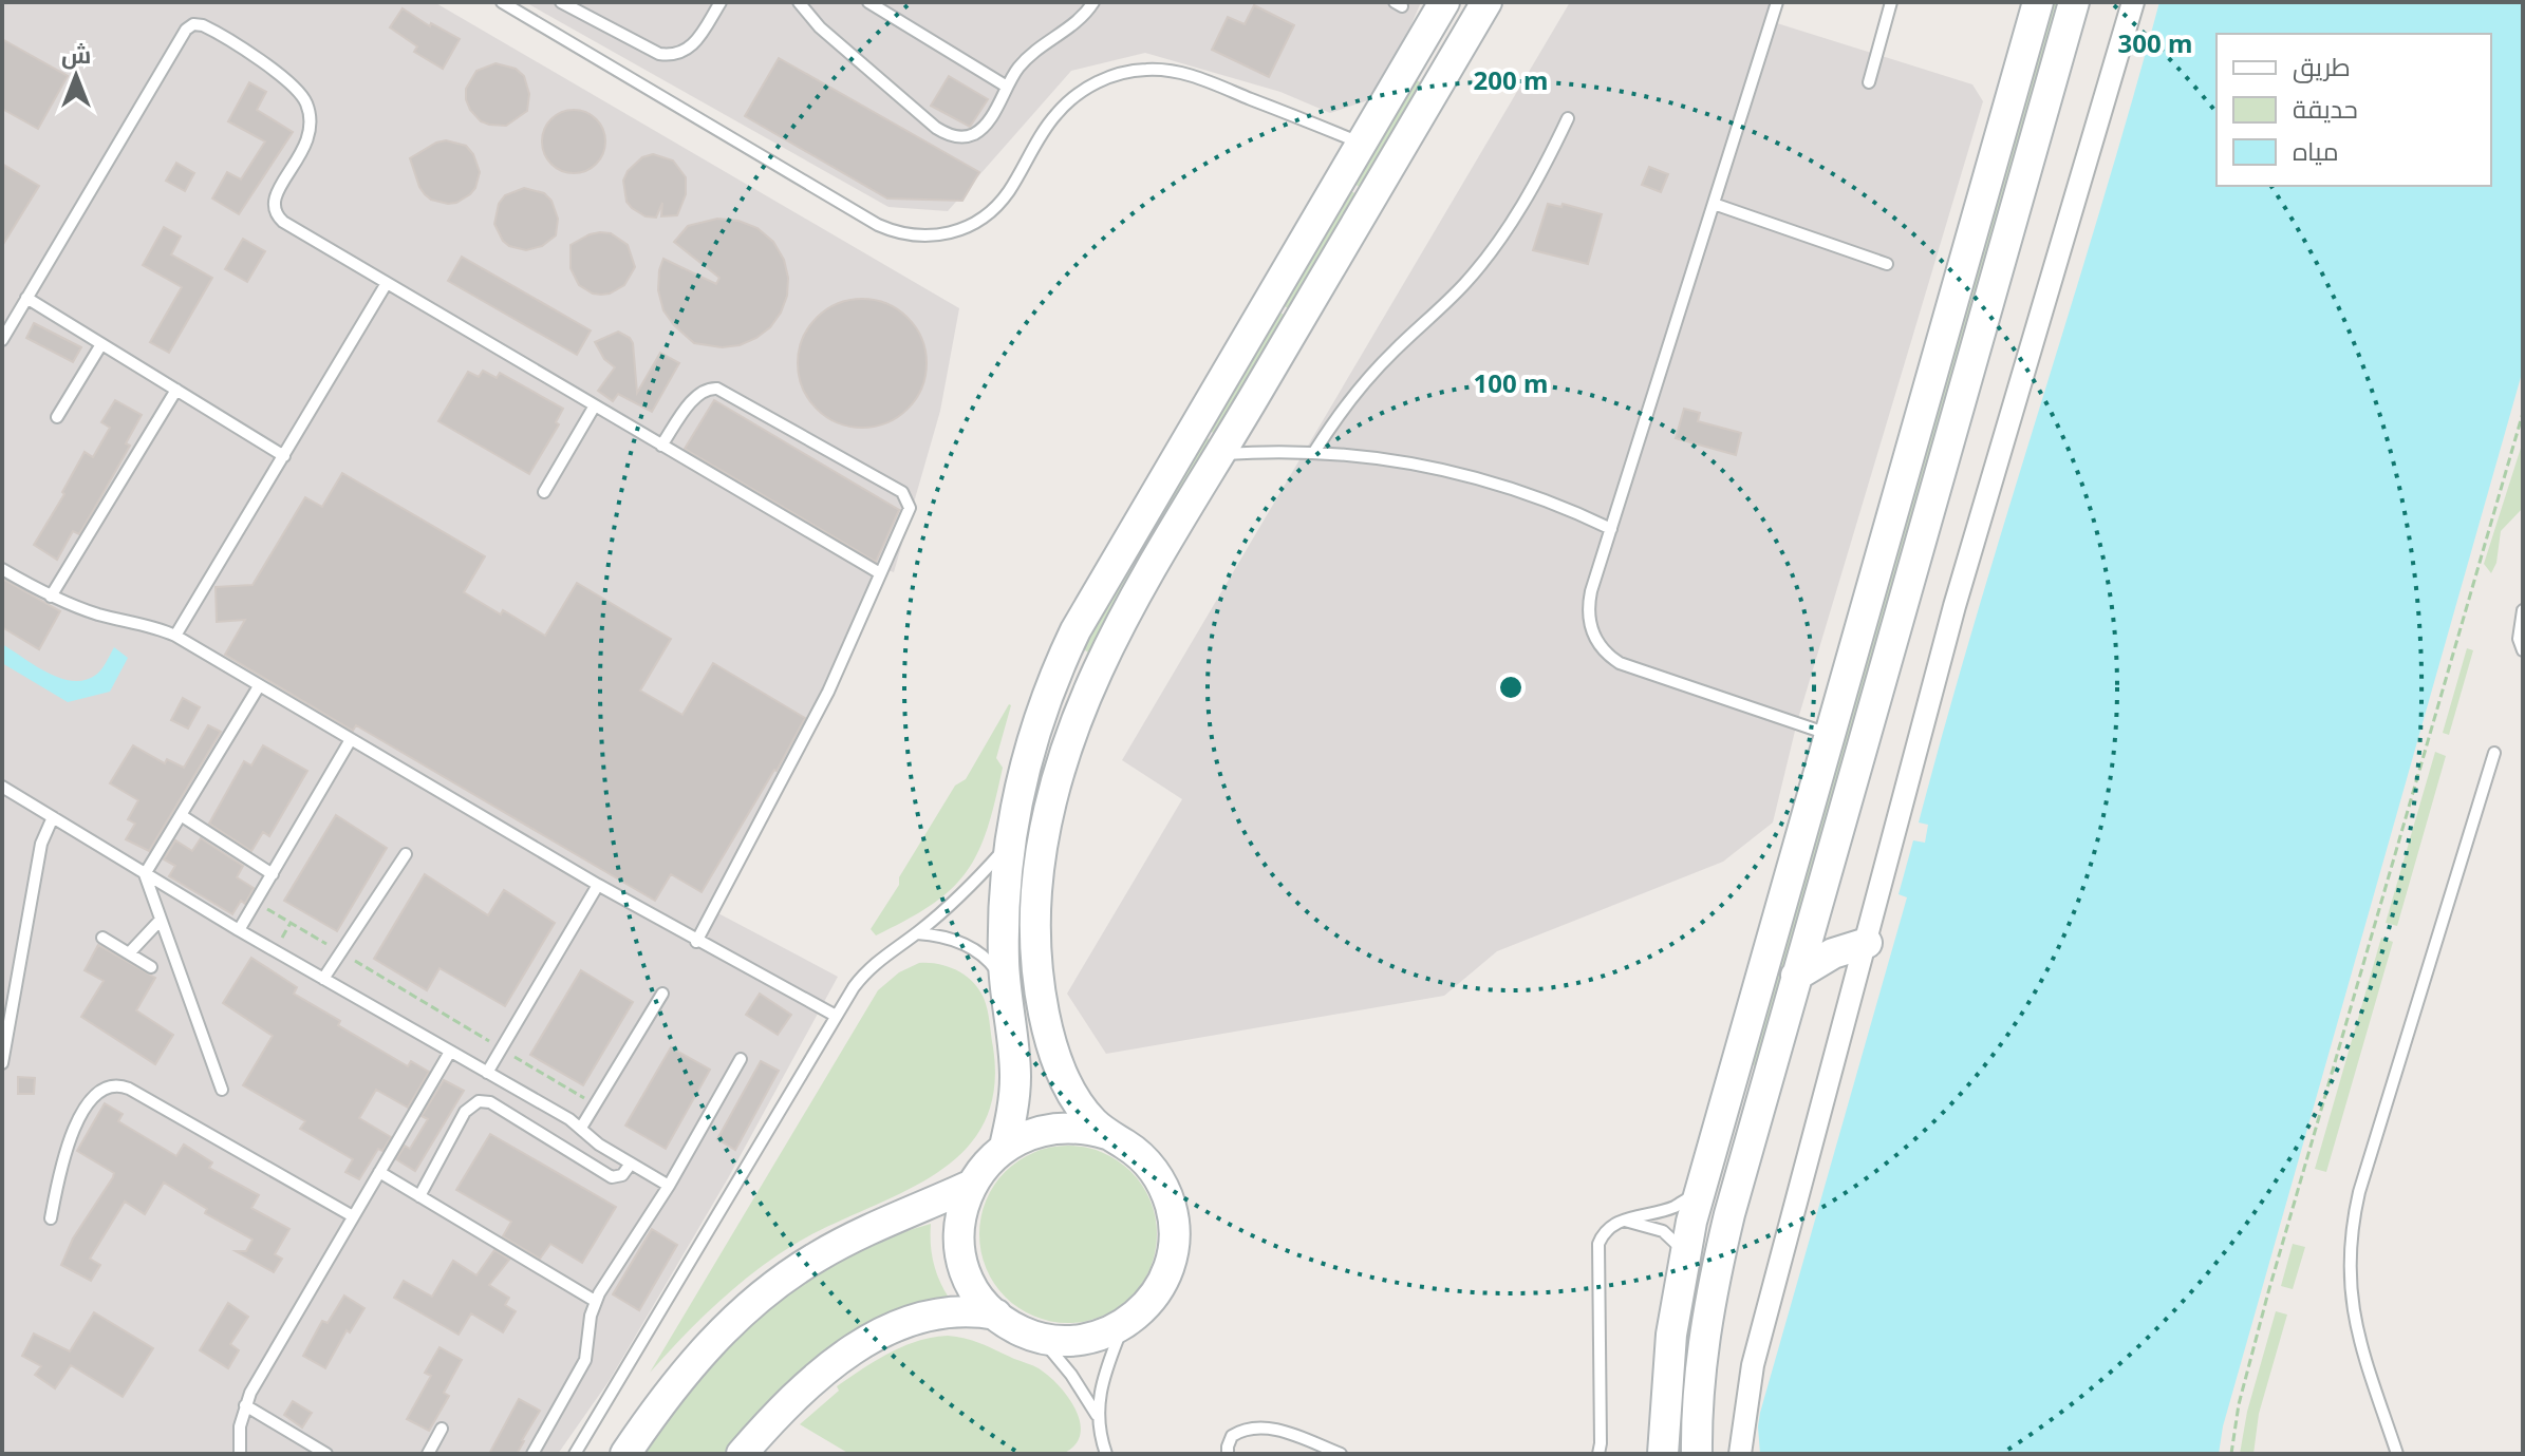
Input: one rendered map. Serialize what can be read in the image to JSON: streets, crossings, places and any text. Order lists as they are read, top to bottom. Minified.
{"legend":["طريق","حديقة","مياه"],"north":"top","rings":["300 m","200 m","100 m"]}
